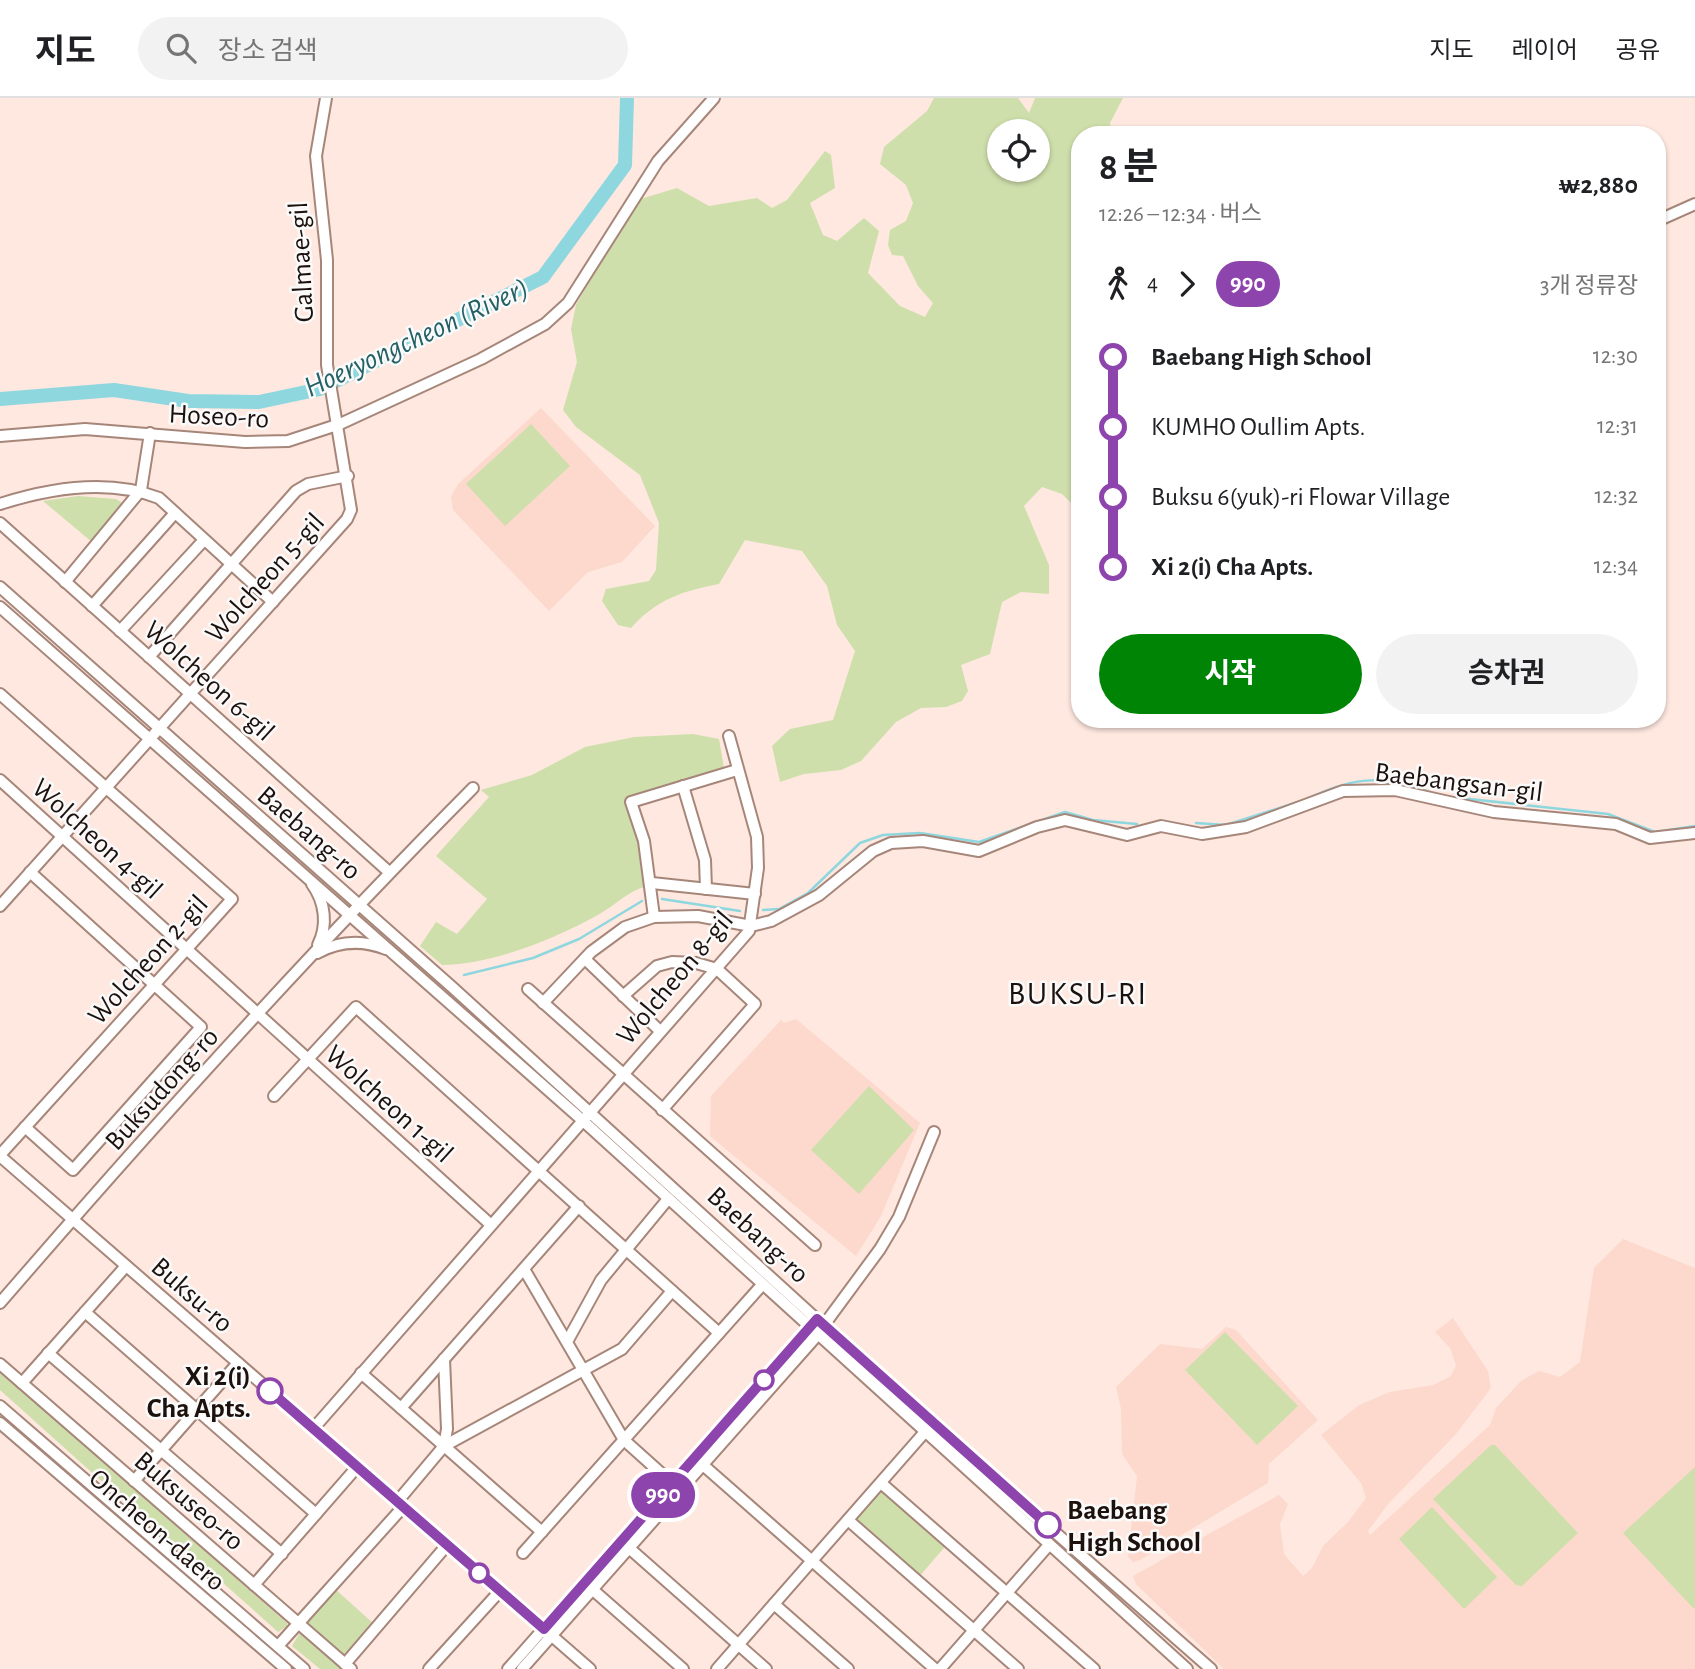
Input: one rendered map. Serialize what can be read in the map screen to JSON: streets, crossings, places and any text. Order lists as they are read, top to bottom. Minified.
{"streets":{"street":["Galmae-gil","Hoseo-ro","Wolcheon 5-gil","Wolcheon 6-gil","Baebangsan-gil","Baebang-ro","Wolcheon 4-gil","Wolcheon 2-gil","Wolcheon 8-gil","Buksudong-ro","Wolcheon 1-gil","Buksu-ro","Buksuseo-ro","Oncheon-daero"]},"crossings":[["Galmae-gil","Hoseo-ro"],["Galmae-gil","Wolcheon 5-gil"],["Hoseo-ro","Wolcheon 5-gil"],["Wolcheon 5-gil","Wolcheon 6-gil"],["Wolcheon 5-gil","Baebang-ro"],["Wolcheon 5-gil","Wolcheon 4-gil"],["Wolcheon 5-gil","Wolcheon 2-gil"],["Wolcheon 6-gil","Buksudong-ro"],["Baebangsan-gil","Wolcheon 8-gil"],["Baebang-ro","Wolcheon 8-gil"],["Baebang-ro","Buksudong-ro"],["Wolcheon 4-gil","Wolcheon 2-gil"],["Wolcheon 4-gil","Buksudong-ro"],["Wolcheon 4-gil","Wolcheon 1-gil"],["Wolcheon 2-gil","Buksu-ro"],["Buksudong-ro","Wolcheon 1-gil"],["Buksudong-ro","Buksu-ro"],["Buksu-ro","Buksuseo-ro"]],"districts":["BUKSU-RI"],"water":["Hoeryongcheon (River)"],"places":["Xi 2(i) Cha Apts.","Baebang High School"],"lines":["bus line 990"],"page":{"header":"지도","search":"장소 검색","nav":["지도","레이어","공유"],"on_map":"990","heading":["8 분","12:26 – 12:34 · 버스","₩2,880"],"legs":["4","990","3개 정류장"],"list":[{"name":"Baebang High School","value":"12:30"},{"name":"KUMHO Oullim Apts.","value":"12:31"},{"name":"Buksu 6(yuk)-ri Flowar Village","value":"12:32"},{"name":"Xi 2(i) Cha Apts.","value":"12:34"}],"buttons":["시작","승차권"]}}
